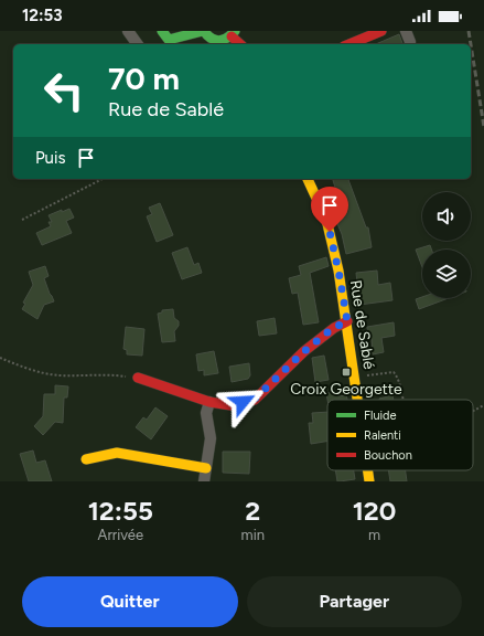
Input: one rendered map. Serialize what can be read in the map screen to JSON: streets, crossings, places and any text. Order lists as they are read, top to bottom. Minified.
{"streets":{"street":["Rue de Sablé"]},"places":{"transit":["Croix Georgette"]},"legend":["Fluide","Ralenti","Bouchon"],"page":{"status":"12:53","turn":["70 m","Rue de Sablé"],"then":"Puis","eta":["12:55","Arrivée","2","min","120","m"],"buttons":["Quitter","Partager"]}}
